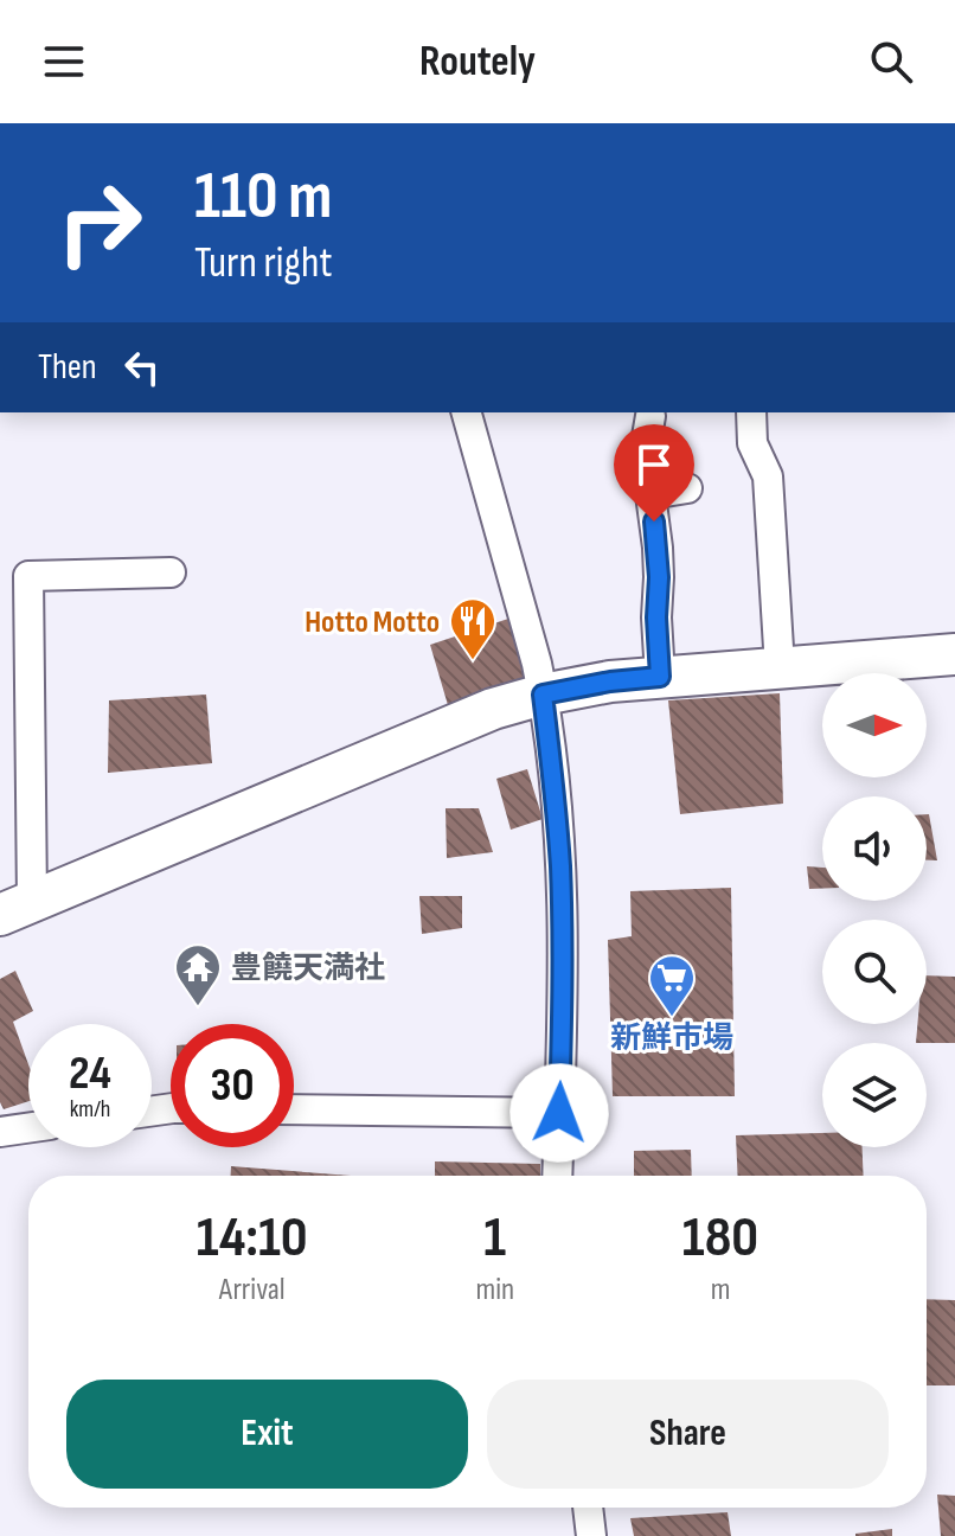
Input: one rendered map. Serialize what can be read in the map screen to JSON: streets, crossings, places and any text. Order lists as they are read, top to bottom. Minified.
{"places":{"restaurant":["Hotto Motto"],"temple":["豊饒天満社"],"supermarket":["新鮮市場"]},"north":"right","page":{"header":"Routely","turn":["110 m","Turn right"],"then":"Then","speed":"24 km/h","limit":"30","eta":["14:10","Arrival","1","min","180","m"],"buttons":["Exit","Share"]}}
